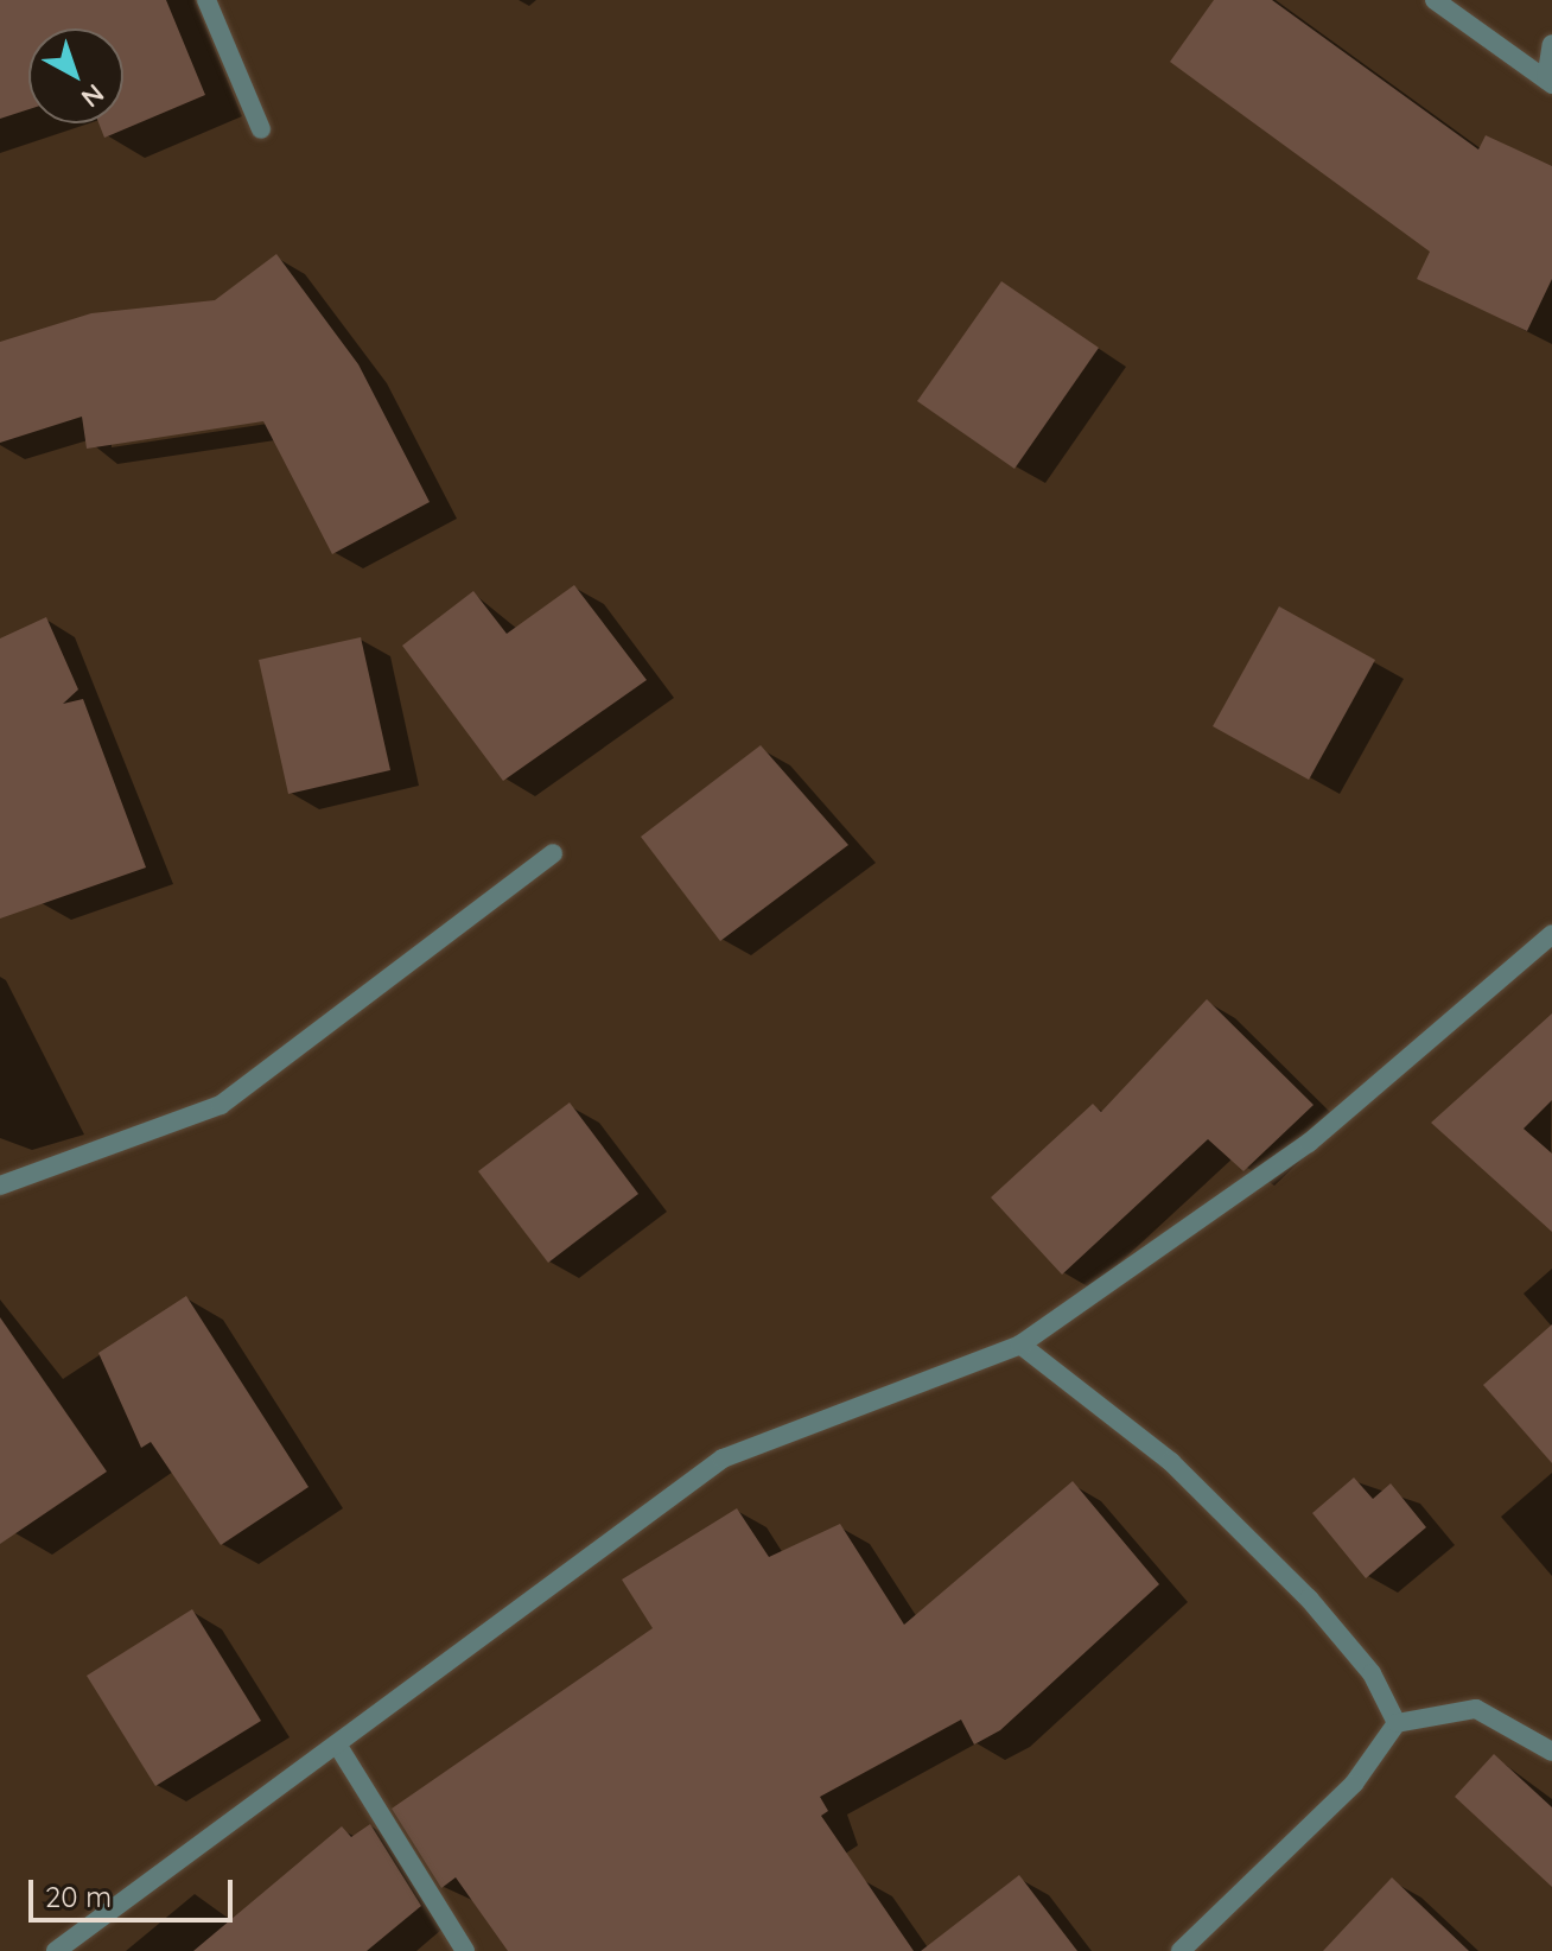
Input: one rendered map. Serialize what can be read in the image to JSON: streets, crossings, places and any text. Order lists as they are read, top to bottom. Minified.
{"scale_bar":"20 m","north":"bottom right"}
